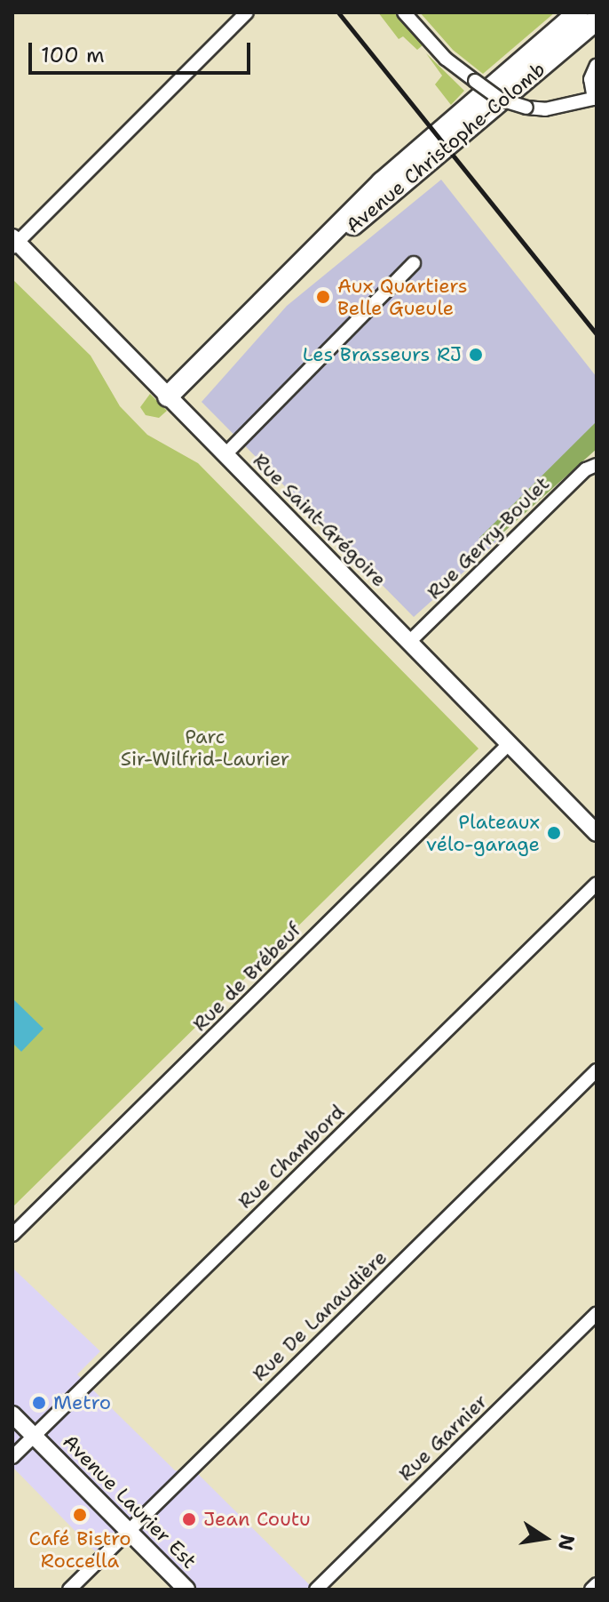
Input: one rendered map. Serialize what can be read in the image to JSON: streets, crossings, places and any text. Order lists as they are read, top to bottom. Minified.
{"streets":{"main road":["Avenue Christophe-Colomb"],"street":["Rue Saint-Grégoire","Rue Gerry-Boulet","Rue de Brébeuf","Rue Chambord","Rue De Lanaudière","Rue Garnier","Avenue Laurier Est"]},"crossings":[["Avenue Christophe-Colomb","Rue Saint-Grégoire"],["Rue Saint-Grégoire","Rue Gerry-Boulet"],["Rue Saint-Grégoire","Rue de Brébeuf"],["Rue Chambord","Avenue Laurier Est"],["Rue De Lanaudière","Avenue Laurier Est"]],"parks":["Parc Sir-Wilfrid-Laurier"],"places":["Aux Quartiers Belle Gueule","Les Brasseurs RJ","Plateaux vélo-garage","Metro","Café Bistro Roccella","Jean Coutu"],"scale_bar":"100 m","north":"right"}
